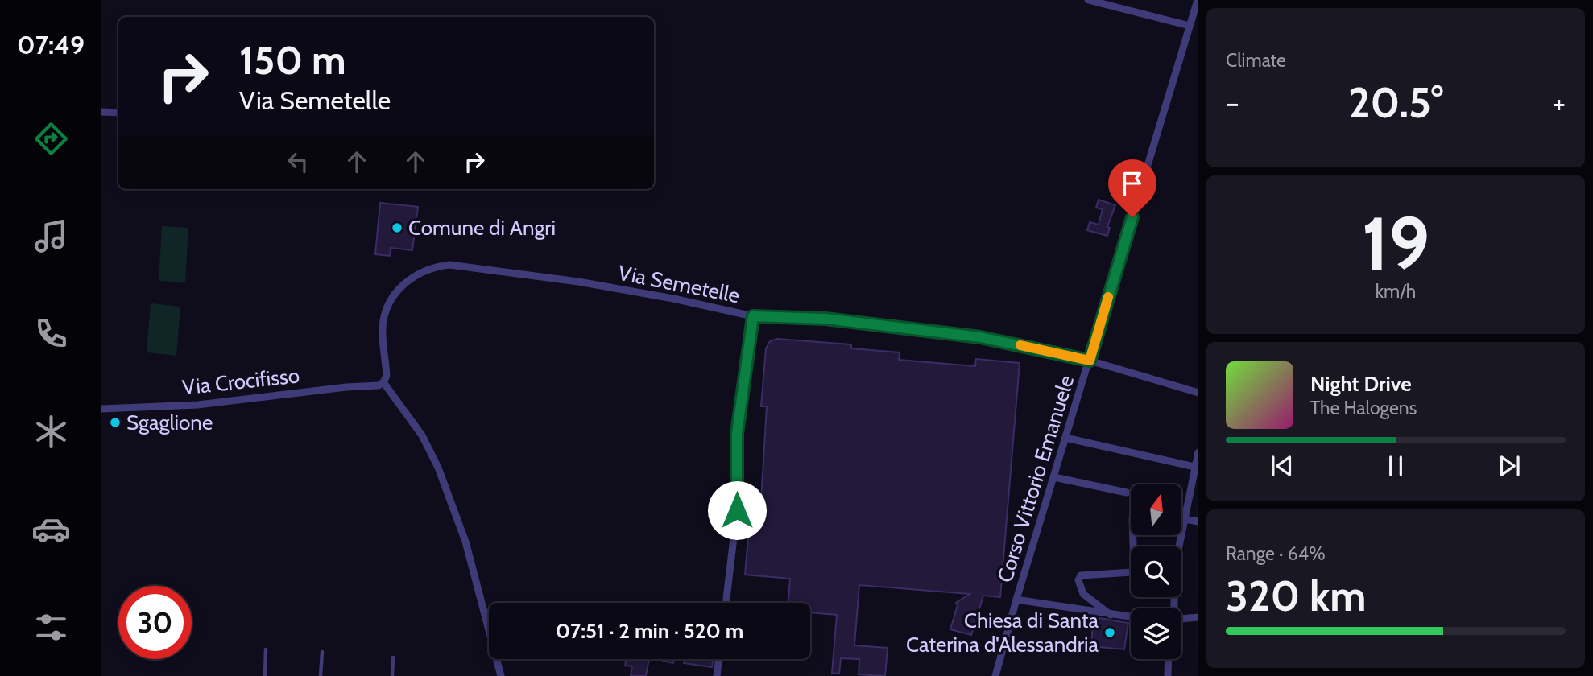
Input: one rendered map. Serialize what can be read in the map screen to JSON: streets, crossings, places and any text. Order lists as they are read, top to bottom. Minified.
{"streets":{"street":["Via Semetelle","Via Crocifisso","Corso Vittorio Emanuele"]},"crossings":[["Via Semetelle","Via Crocifisso"],["Via Semetelle","Corso Vittorio Emanuele"]],"places":["Comune di Angri","Sgaglione","Chiesa di Santa Caterina d'Alessandria"],"north":"top","page":{"tabs":"07:49","tile":["Climate",["19","km/h"],["Range · 64%","320 km"]],"turn":["150 m","Via Semetelle"],"heat":["−","20.5°","+"],"song":["Night Drive","The Halogens"],"limit":"30","trip":"07:51 · 2 min · 520 m"}}
